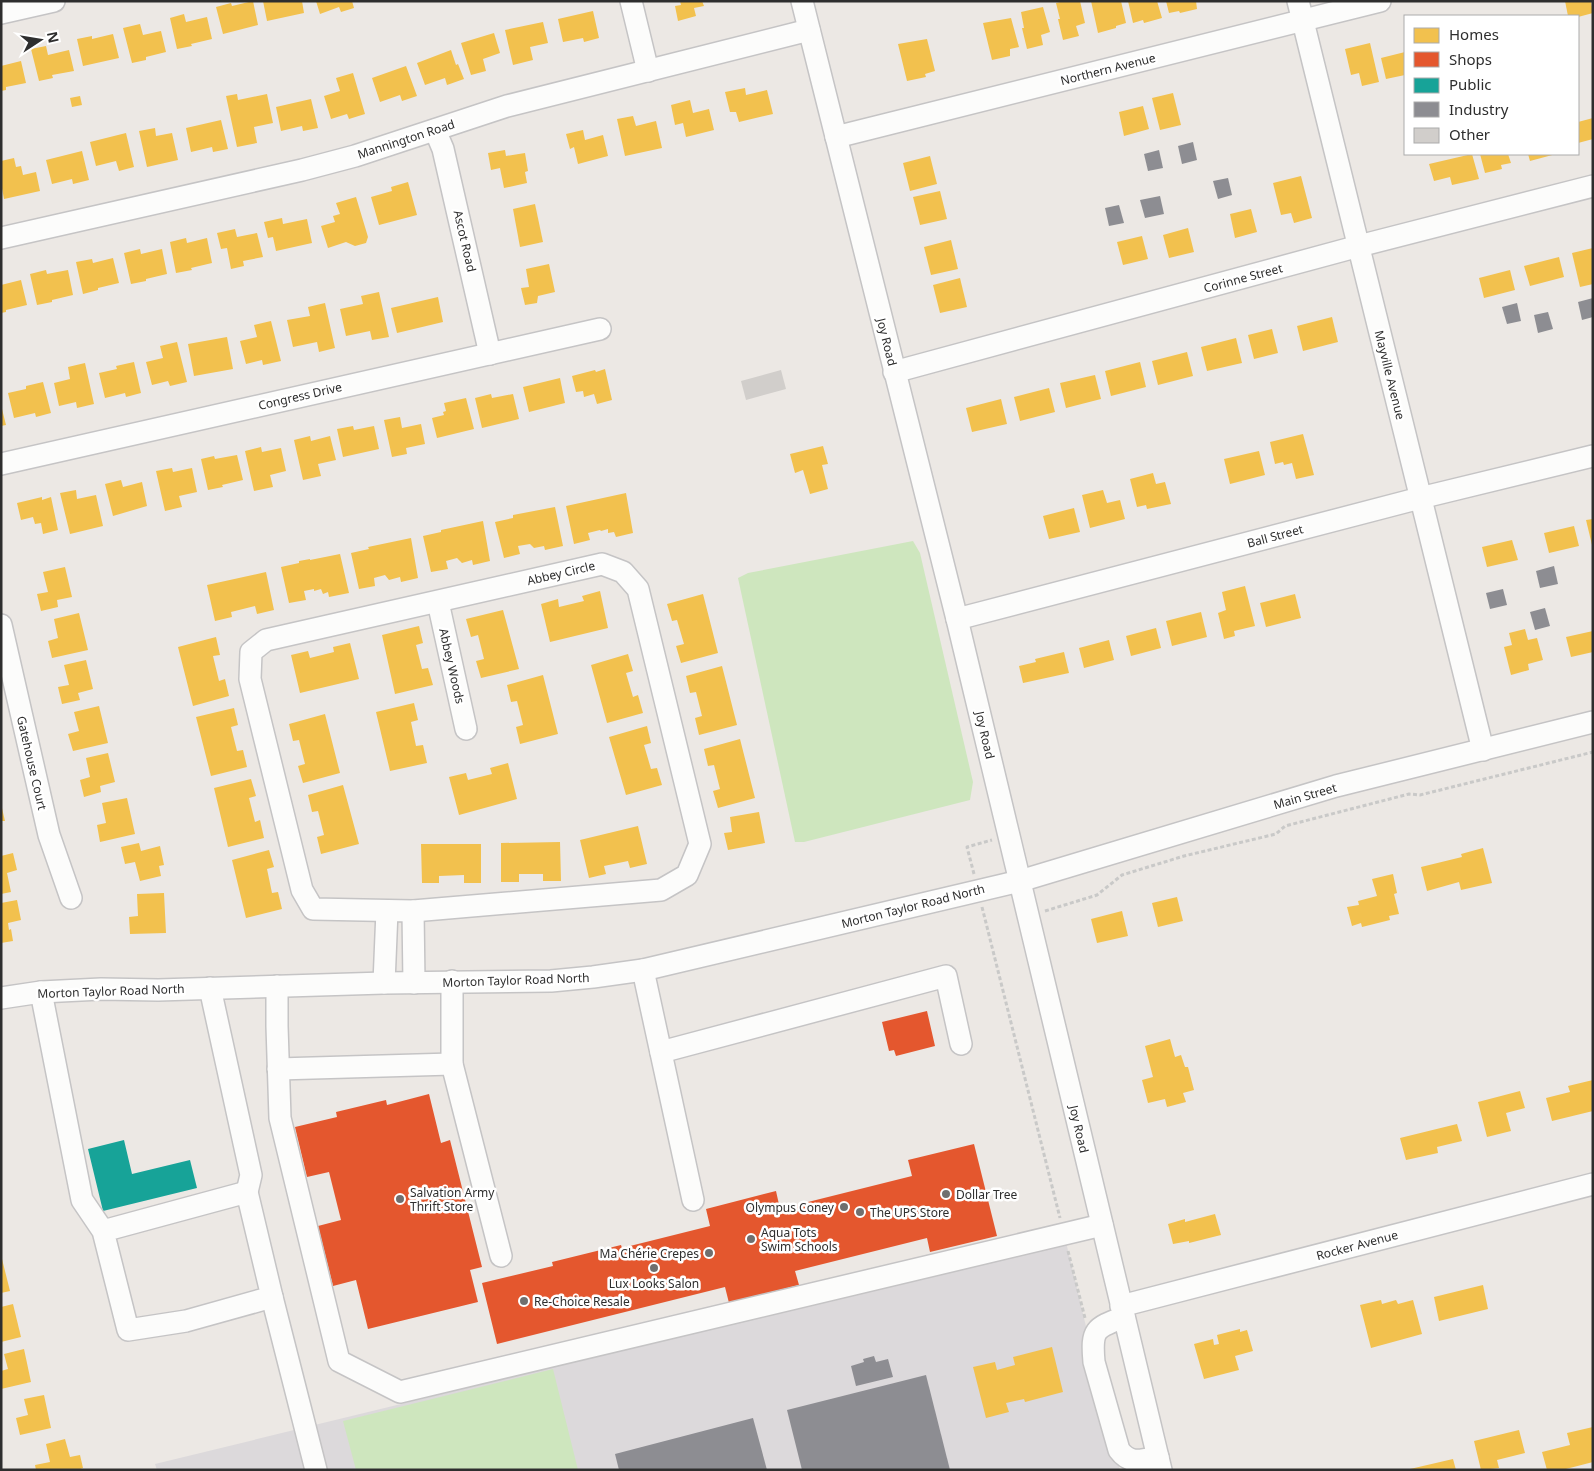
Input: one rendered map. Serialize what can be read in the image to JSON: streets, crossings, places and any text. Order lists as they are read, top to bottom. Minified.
{"streets":{"street":["Northern Avenue","Mannington Road","Ascot Road","Corinne Street","Joy Road","Mayville Avenue","Congress Drive","Ball Street","Abbey Circle","Abbey Woods","Gatehouse Court","Main Street","Morton Taylor Road North","Rocker Avenue"]},"crossings":[["Northern Avenue","Joy Road"],["Northern Avenue","Mayville Avenue"],["Mannington Road","Ascot Road"],["Mannington Road","Joy Road"],["Ascot Road","Congress Drive"],["Corinne Street","Joy Road"],["Corinne Street","Mayville Avenue"],["Joy Road","Ball Street"],["Joy Road","Main Street"],["Joy Road","Morton Taylor Road North"],["Joy Road","Rocker Avenue"],["Mayville Avenue","Ball Street"],["Mayville Avenue","Main Street"],["Abbey Circle","Abbey Woods"],["Main Street","Morton Taylor Road North"]],"places":["Dollar Tree","Salvation Army Thrift Store","Olympus Coney","The UPS Store","Aqua Tots Swim Schools","Ma Chérie Crepes","Lux Looks Salon","Re-Choice Resale"],"legend":["Homes","Shops","Public","Industry","Other"],"north":"right"}
